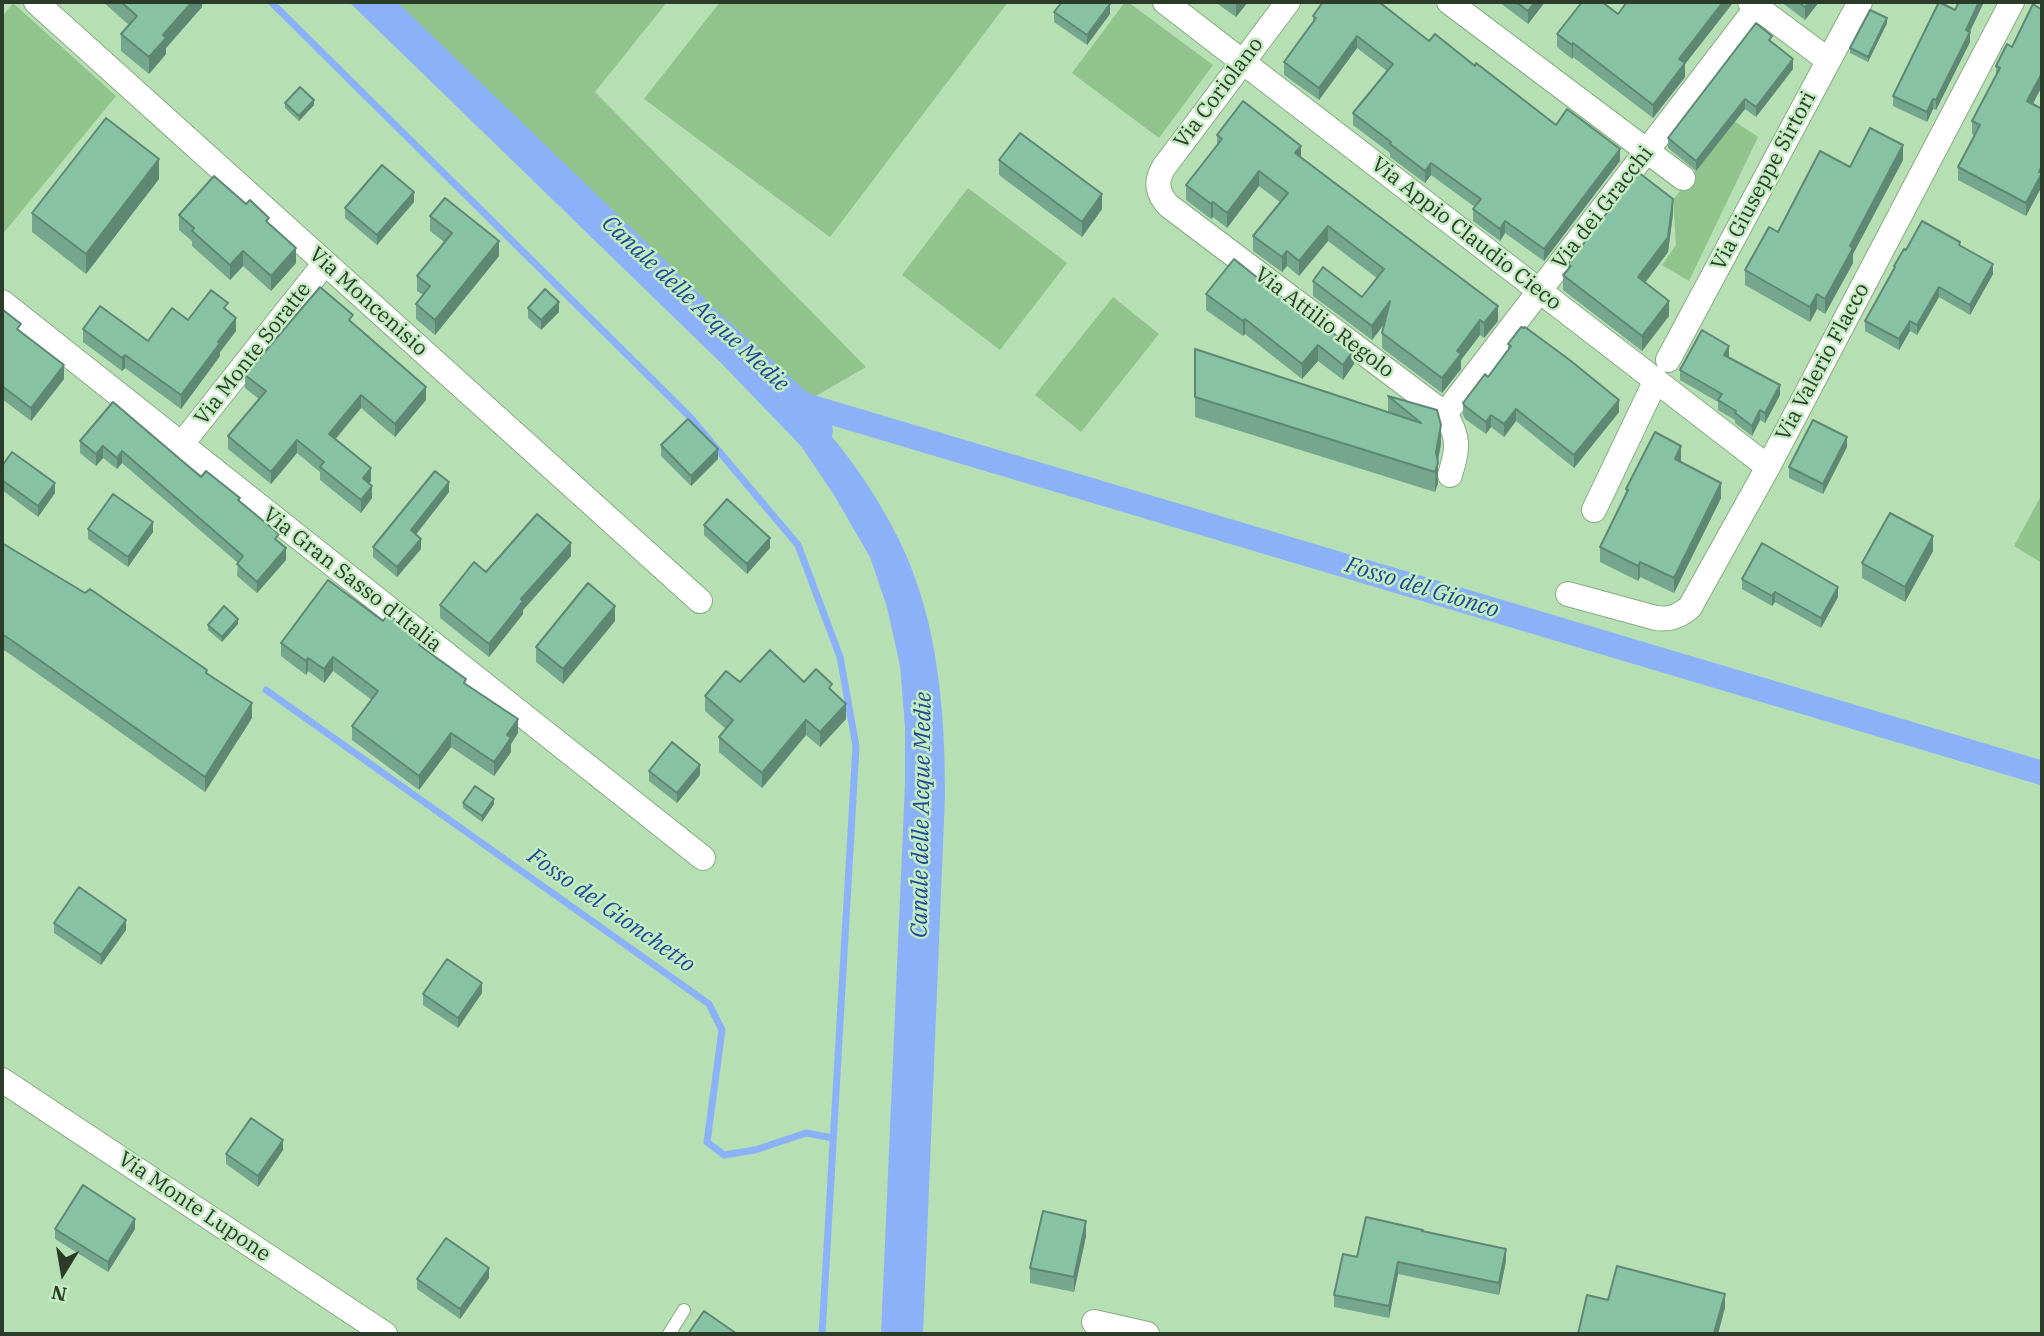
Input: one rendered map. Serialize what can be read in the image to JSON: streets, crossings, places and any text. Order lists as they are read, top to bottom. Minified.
{"streets":{"street":["Via Coriolano","Via Giuseppe Sirtori","Via dei Gracchi","Via Appio Claudio Cieco","Via Moncenisio","Via Attilio Regolo","Via Monte Soratte","Via Valerio Flacco","Via Gran Sasso d'Italia","Via Monte Lupone"]},"crossings":[["Via Coriolano","Via Appio Claudio Cieco"],["Via Coriolano","Via Attilio Regolo"],["Via Giuseppe Sirtori","Via Appio Claudio Cieco"],["Via dei Gracchi","Via Appio Claudio Cieco"],["Via dei Gracchi","Via Attilio Regolo"],["Via Appio Claudio Cieco","Via Valerio Flacco"],["Via Moncenisio","Via Monte Soratte"],["Via Monte Soratte","Via Gran Sasso d'Italia"]],"water":["Canale delle Acque Medie","Fosso del Gionco","Fosso del Gionchetto"],"north":"bottom"}
